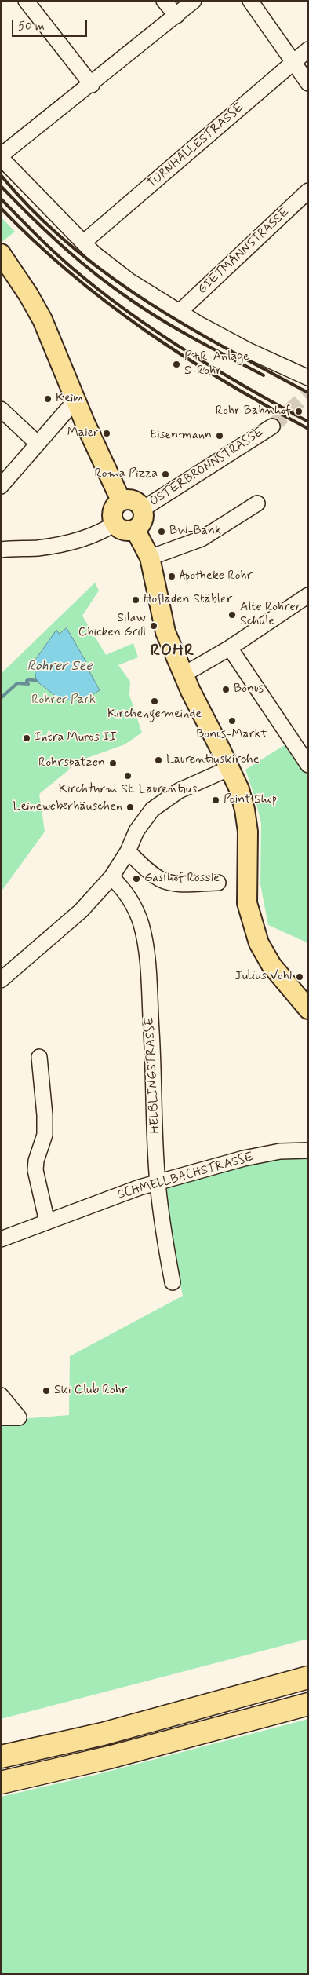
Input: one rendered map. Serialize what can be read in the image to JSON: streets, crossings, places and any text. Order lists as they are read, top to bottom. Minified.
{"streets":{"street":["TURNHALLESTRASSE","GIETMANNSTRASSE","OSTERBRONNSTRASSE","HELBLINGSTRASSE","SCHMELLBACHSTRASSE"]},"crossings":[["HELBLINGSTRASSE","SCHMELLBACHSTRASSE"]],"districts":["ROHR"],"water":["Rohrer See"],"parks":["Rohrer Park"],"places":["P+R-Anlage S-Rohr","Keim","Rohr Bahnhof","Maier","Eisenmann","Roma Pizza","BW-Bank","Apotheke Rohr","Hofladen Stäbler","Alte Rohrer Schule","Silaw Chicken Grill","Bonus","Kirchengemeinde","Bonus-Markt","Intra Muros II","Laurentiuskirche","Rohrspatzen","Kirchturm St. Laurentius","Point Shop","Leineweberhäuschen","Gasthof Rössle","Julius Vohl","Ski Club Rohr"],"scale_bar":"50 m"}
